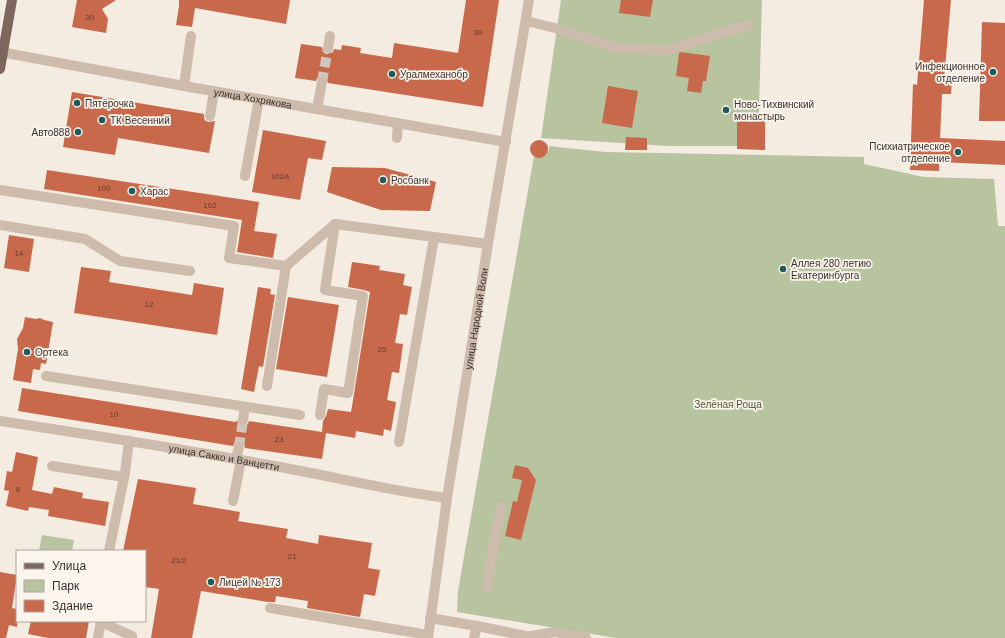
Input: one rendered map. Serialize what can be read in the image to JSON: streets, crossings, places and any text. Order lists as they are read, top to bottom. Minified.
{"streets":{"street":["улица Хохрякова","улица Народной Воли","улица Сакко и Ванцетти"]},"crossings":[["улица Хохрякова","улица Народной Воли"],["улица Народной Воли","улица Сакко и Ванцетти"]],"parks":["Зелёная Роща"],"places":["Инфекционное отделение","Уралмеханобр","Пятёрочка","Ново-Тихвинский монастырь","ТК Весенний","Авто888","Психиатрическое отделение","Росбанк","Харас","Аллея 280 летию Екатеринбурга","Ортека","Лицей № 173"],"house_numbers":["30","39","102А","100","102","14","12","25","10","23","8","21","21/2"],"legend":["Улица","Парк","Здание"]}
